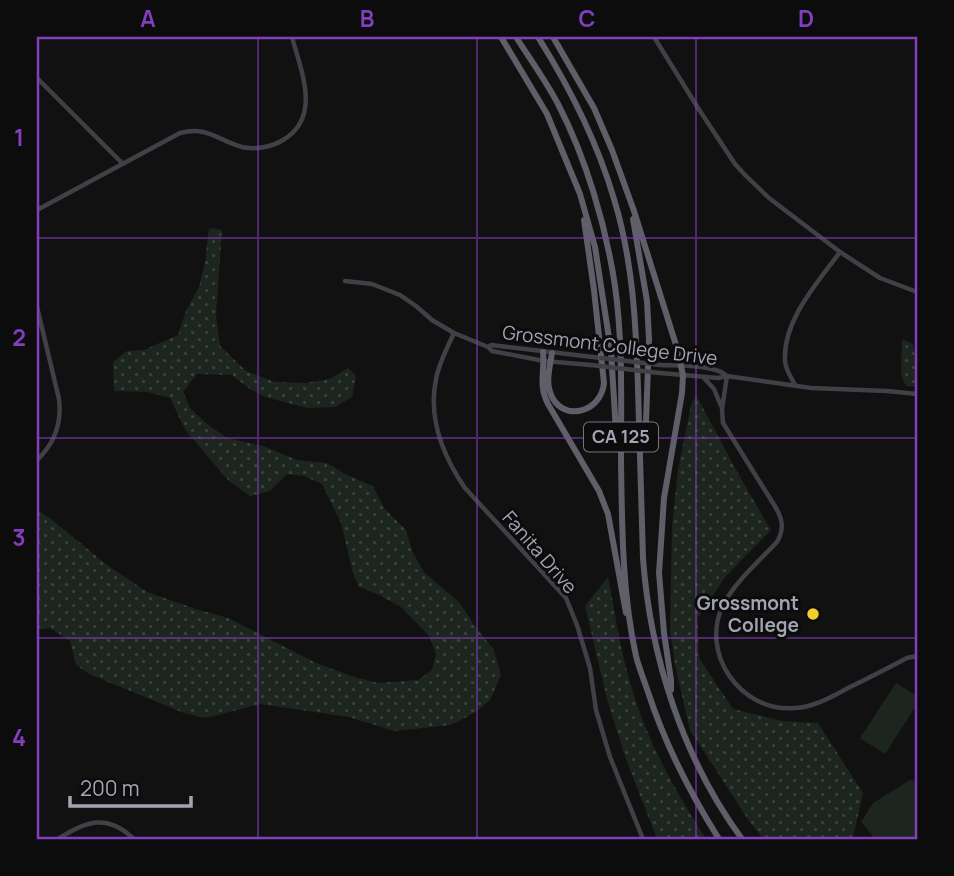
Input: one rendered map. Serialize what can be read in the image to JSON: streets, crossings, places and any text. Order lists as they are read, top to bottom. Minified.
{"streets":{"highway":["CA 125"],"street":["Grossmont College Drive","Fanita Drive"]},"crossings":[["Grossmont College Drive","Fanita Drive"]],"places":["Grossmont College"],"scale_bar":"200 m","grid":{"columns":["A","B","C","D"],"rows":["1","2","3","4"]}}
